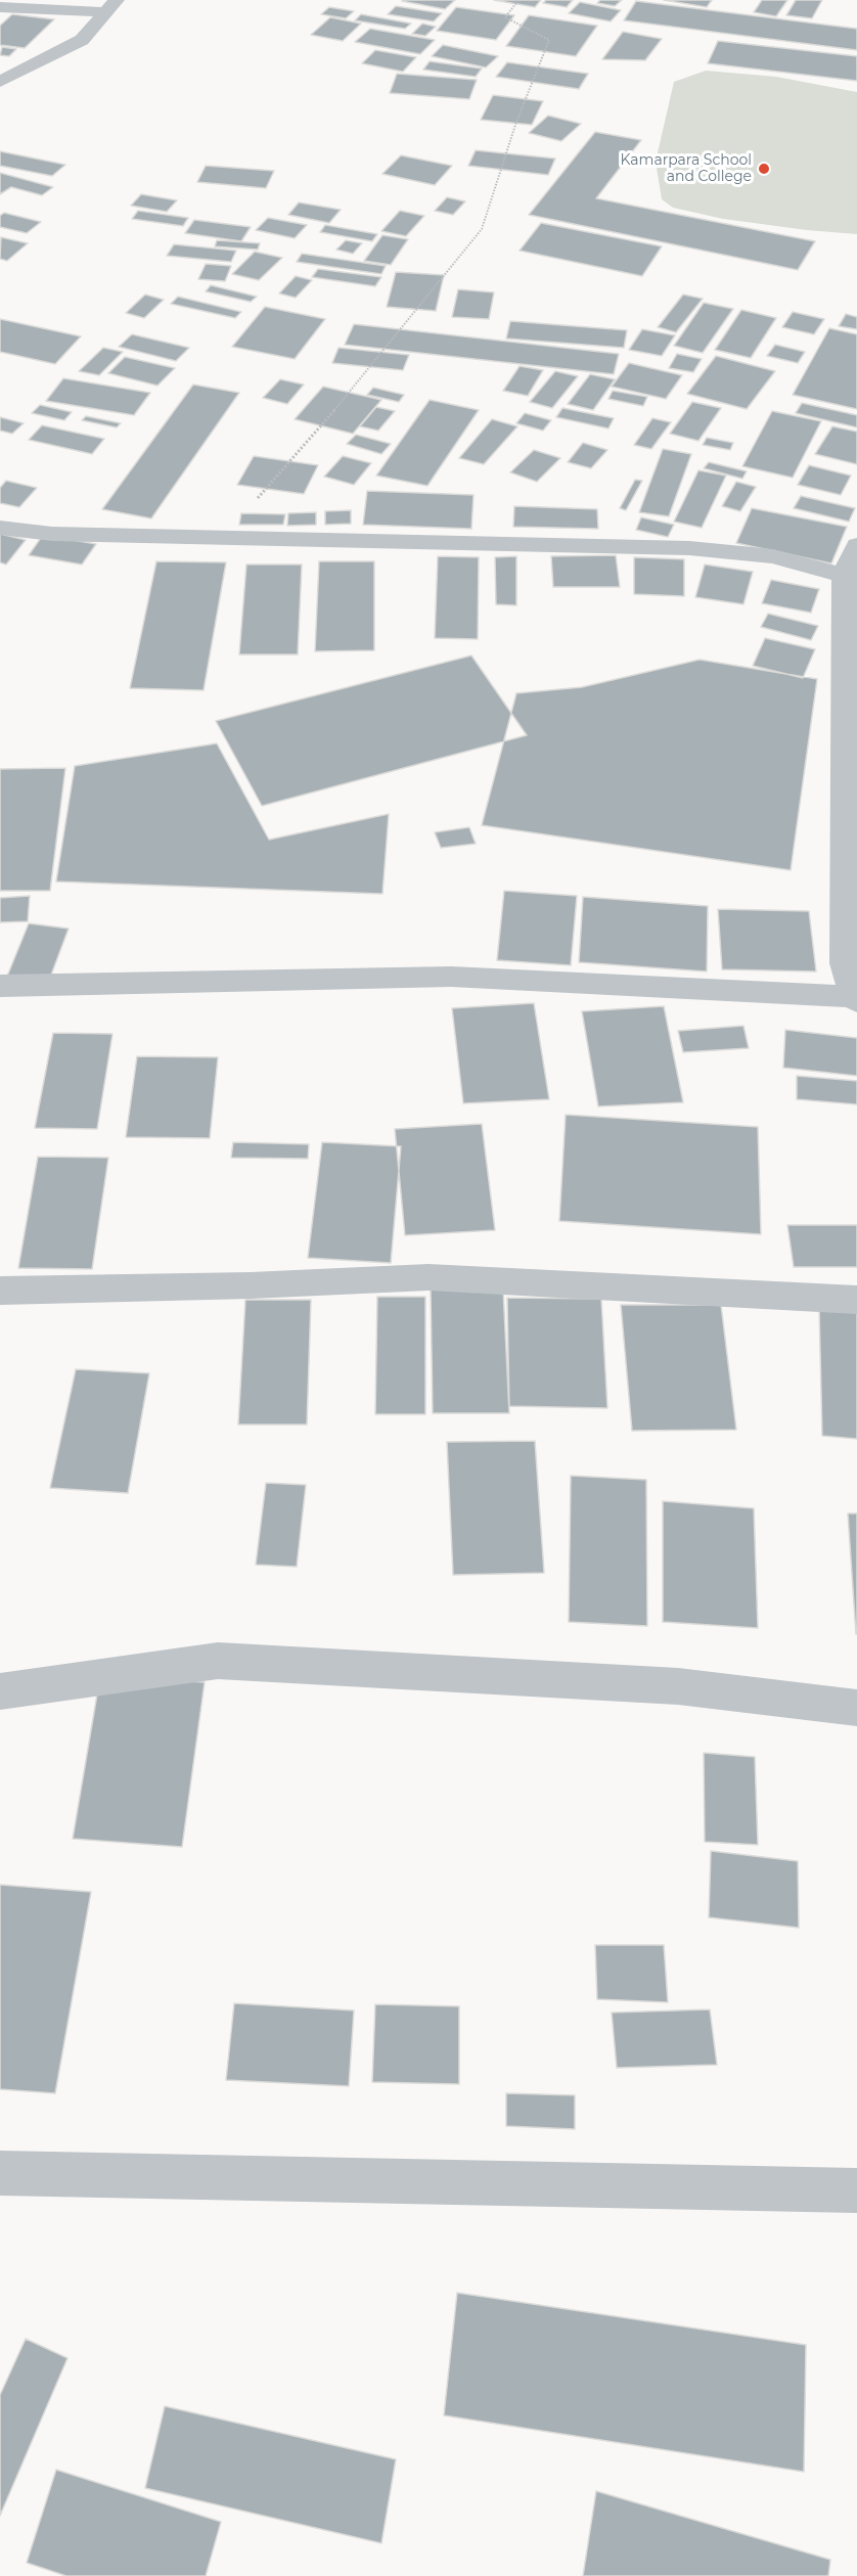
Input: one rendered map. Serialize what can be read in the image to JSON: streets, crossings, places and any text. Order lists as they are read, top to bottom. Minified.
{"places":["Kamarpara School and College"]}
